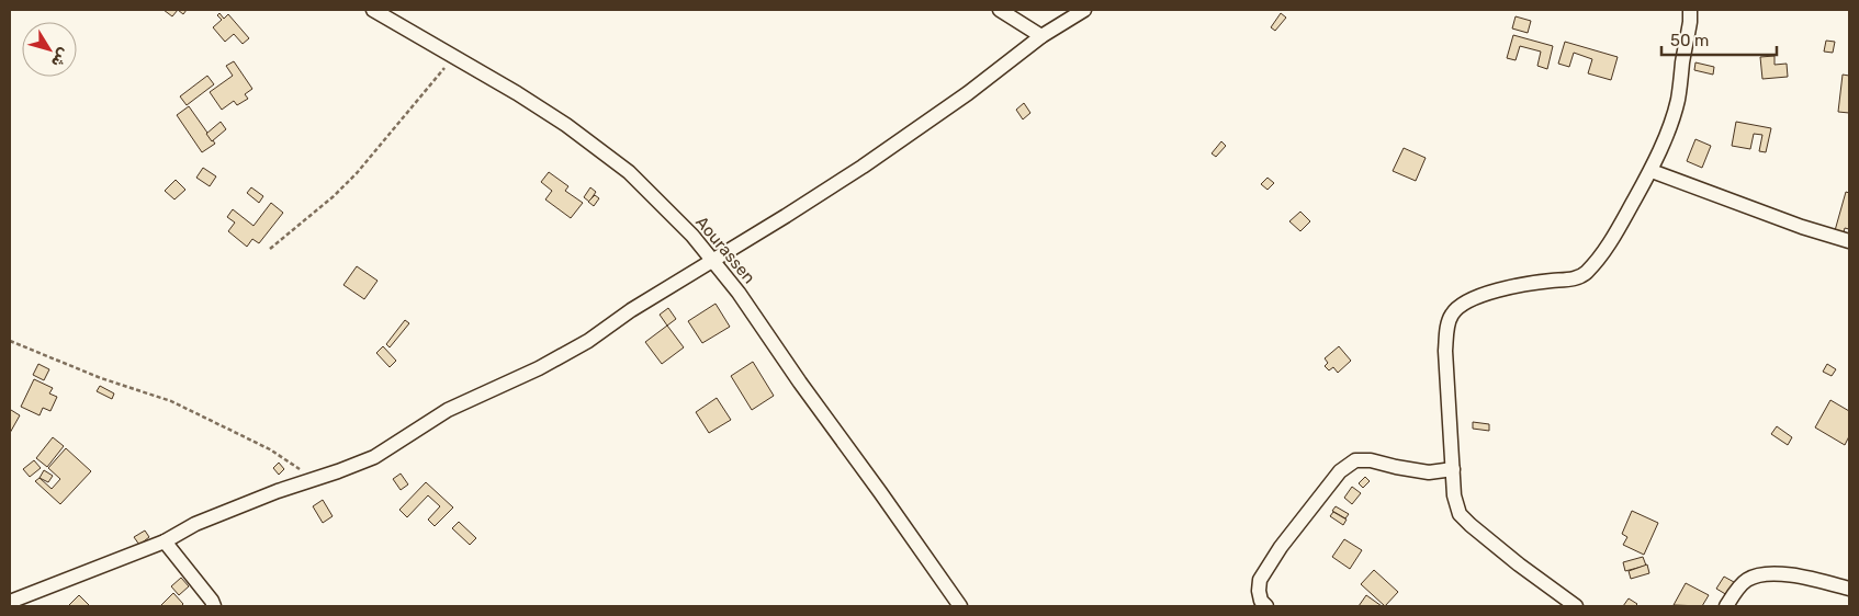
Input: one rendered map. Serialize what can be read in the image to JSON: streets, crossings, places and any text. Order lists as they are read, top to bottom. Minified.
{"streets":{"street":["Aourassen"]},"scale_bar":"50 m","north":"bottom right"}
